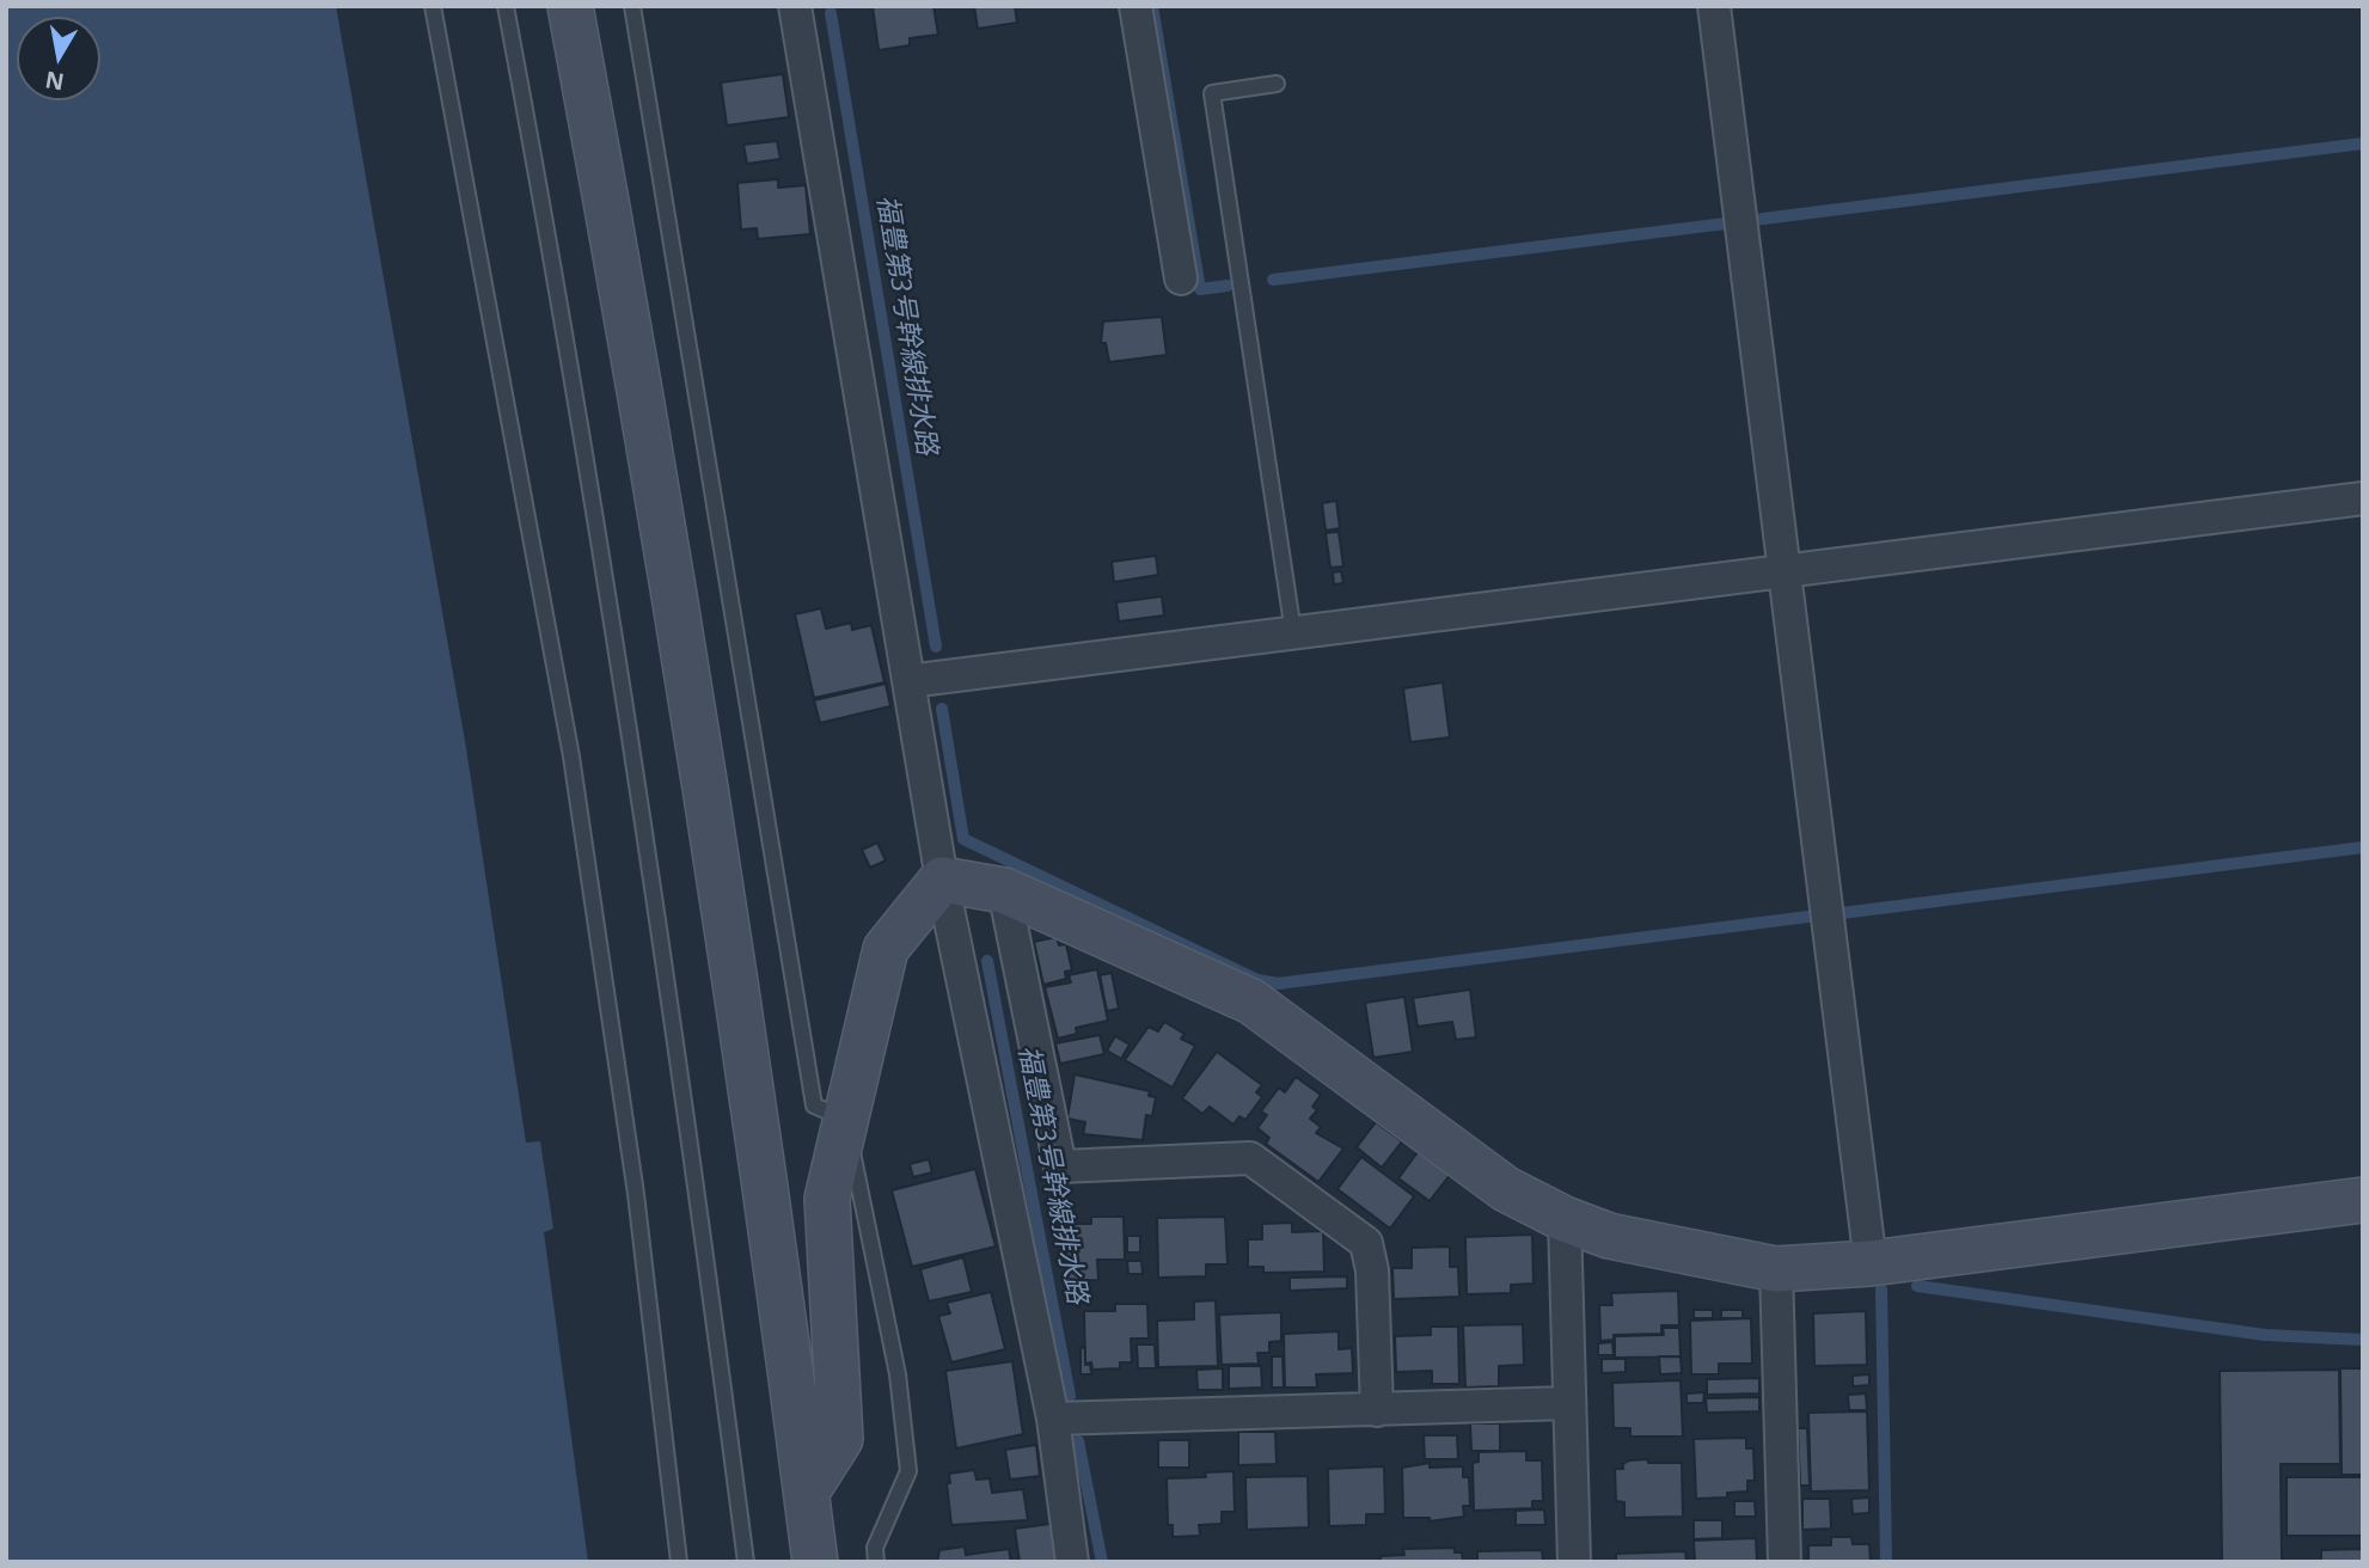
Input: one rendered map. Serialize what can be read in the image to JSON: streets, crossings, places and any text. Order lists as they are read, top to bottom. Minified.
{"water":["福豊第3号幹線排水路"],"north":"bottom"}
